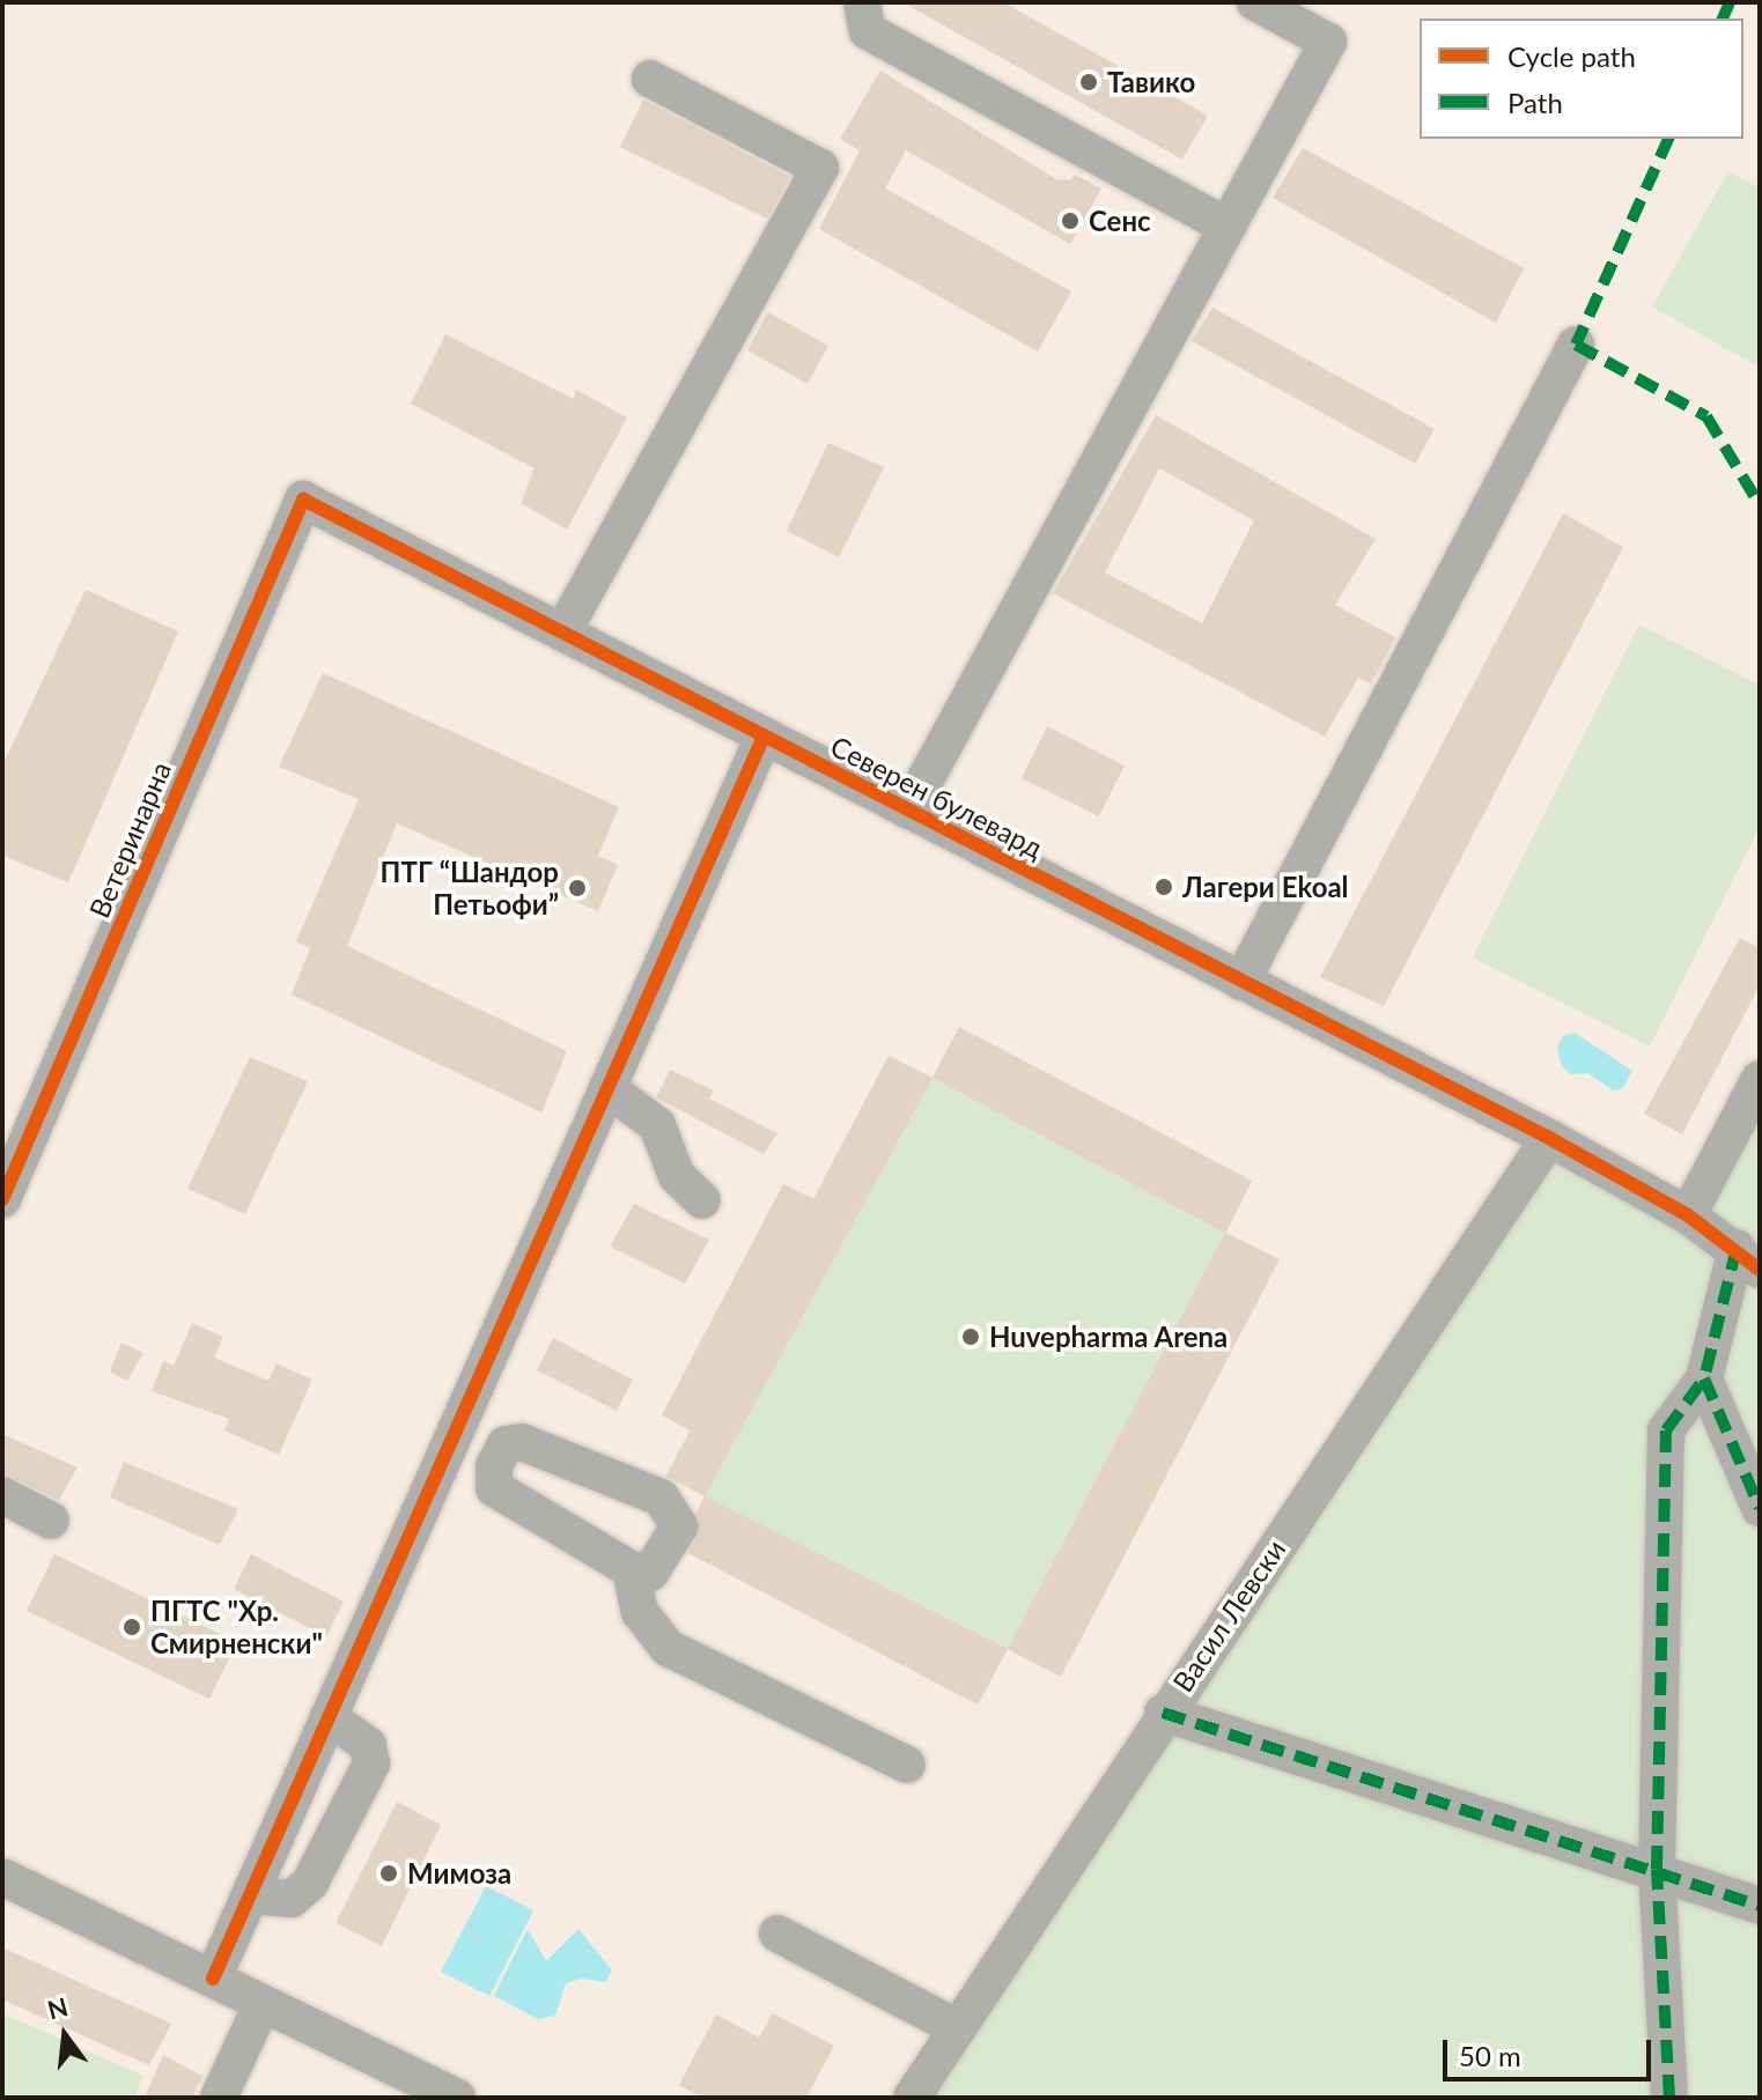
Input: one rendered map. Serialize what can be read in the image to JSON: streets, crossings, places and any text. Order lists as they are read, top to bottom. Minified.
{"streets":{"street":["Северен булевард","Ветеринарна","Васил Левски"]},"crossings":[["Северен булевард","Ветеринарна"],["Северен булевард","Васил Левски"]],"places":["Тавико","Сенс","Лагери Ekoal","ПТГ “Шандор Петьофи”","Huvepharma Arena","ПГТС \"Хр. Смирненски\"","Мимоза"],"legend":["Cycle path","Path"],"scale_bar":"50 m","north":"top"}
